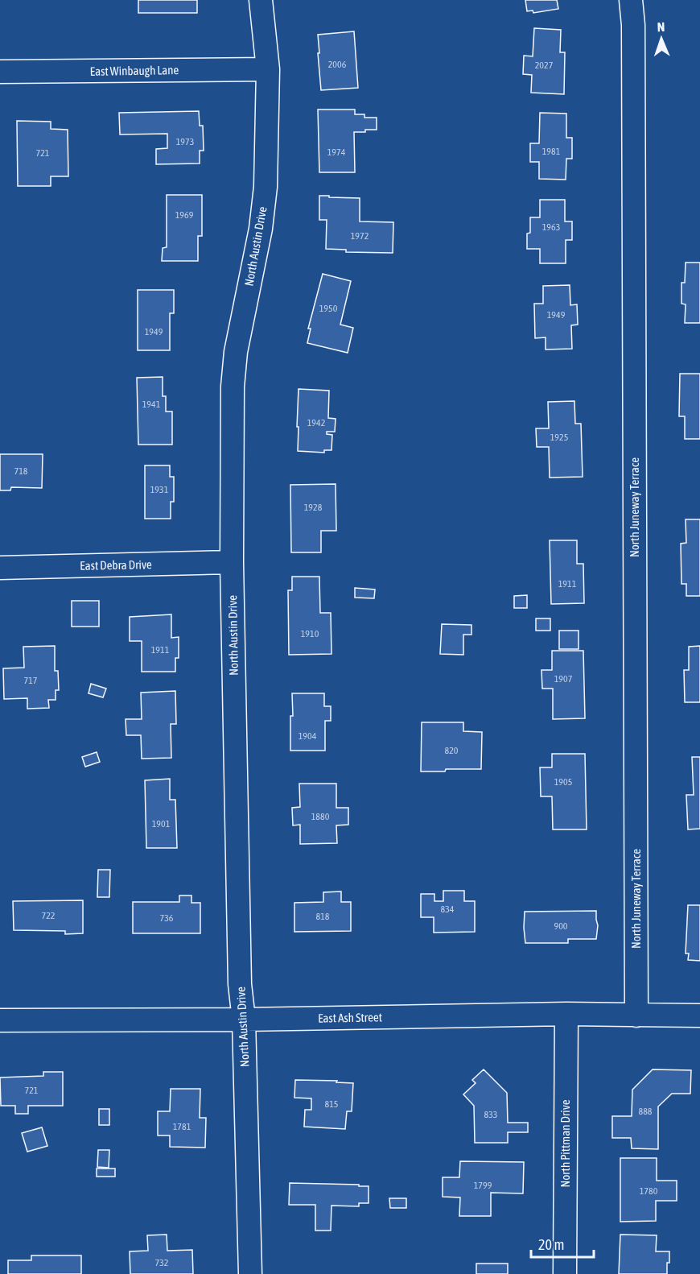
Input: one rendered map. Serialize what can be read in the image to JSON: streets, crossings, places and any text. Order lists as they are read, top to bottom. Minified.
{"streets":{"street":["East Winbaugh Lane","North Austin Drive","North Juneway Terrace","East Debra Drive","East Ash Street","North Pittman Drive"]},"crossings":[["East Winbaugh Lane","North Austin Drive"],["North Austin Drive","East Debra Drive"],["North Austin Drive","East Ash Street"],["North Juneway Terrace","East Ash Street"],["East Ash Street","North Pittman Drive"]],"house_numbers":["2006","2027","1973","1981","1974","721","1969","1963","1972","1950","1949","1949","1941","1942","1925","718","1931","1928","1911","1910","1911","1907","717","1904","820","1905","1880","1901","834","722","818","736","900","721","815","888","833","1781","1799","1780","732"],"scale_bar":"20 m","north":"top"}
